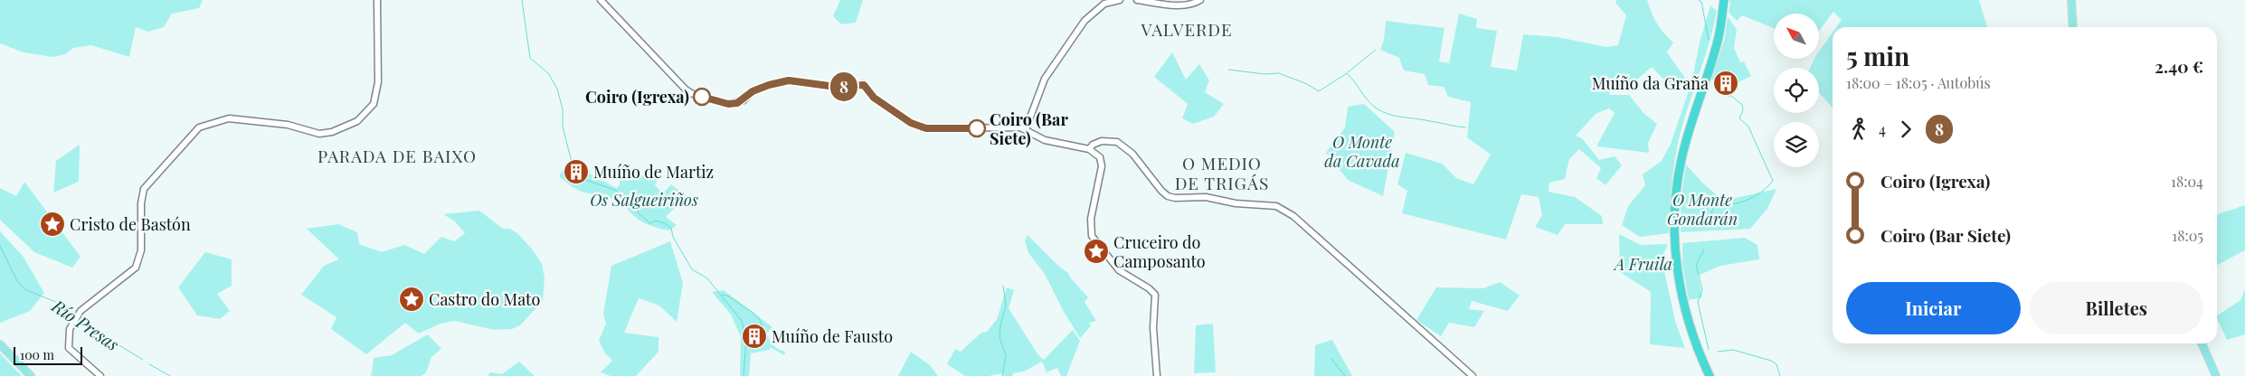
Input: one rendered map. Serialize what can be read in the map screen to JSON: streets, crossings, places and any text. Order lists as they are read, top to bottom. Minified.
{"districts":["VALVERDE","PARADA DE BAIXO","O MEDIO DE TRIGÁS"],"water":["Río Presas"],"parks":["O Monte da Cavada","Os Salgueiriños","O Monte Gondarán","A Fruila"],"places":{"building":["Muíño da Graña","Muíño de Martiz","Muíño de Fausto"],"other":["Coiro (Igrexa)","Coiro (Bar Siete)"],"place":["Cristo de Bastón","Cruceiro do Camposanto","Castro do Mato"]},"lines":["bus line 8"],"scale_bar":"100 m","north":"top left","page":{"on_map":"8","heading":["5 min","18:00 – 18:05 · Autobús","2.40 €"],"legs":["4","8"],"list":[{"name":"Coiro (Igrexa)","value":"18:04"},{"name":"Coiro (Bar Siete)","value":"18:05"}],"buttons":["Iniciar","Billetes"],"scale":"100 m"}}
